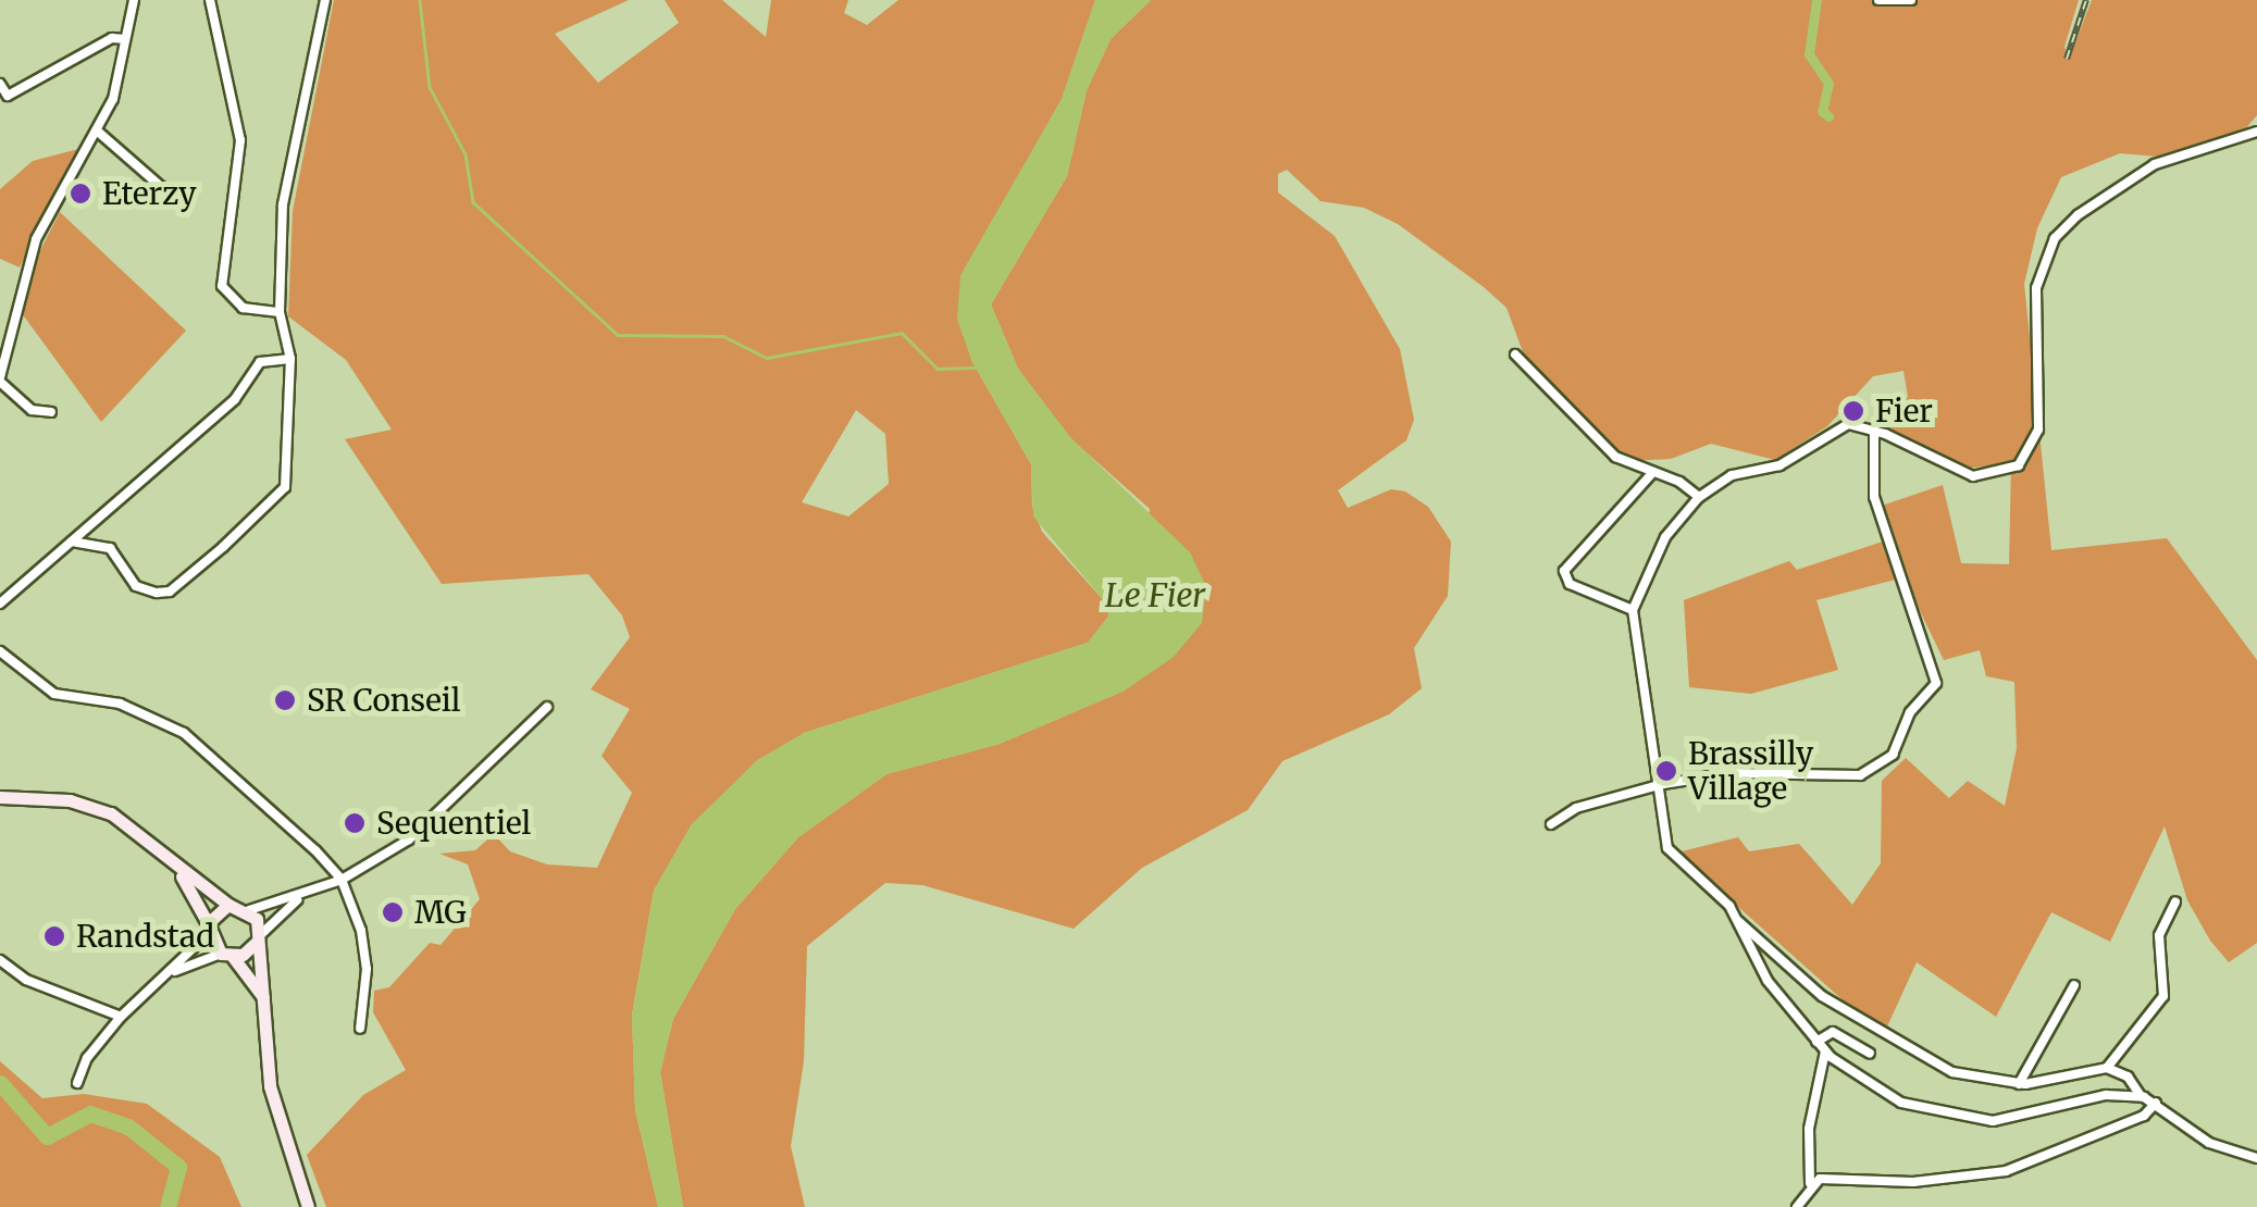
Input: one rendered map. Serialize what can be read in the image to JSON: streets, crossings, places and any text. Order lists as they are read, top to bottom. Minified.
{"water":["Le Fier"],"places":["Eterzy","Fier","SR Conseil","Brassilly Village","Sequentiel","MG","Randstad"]}
